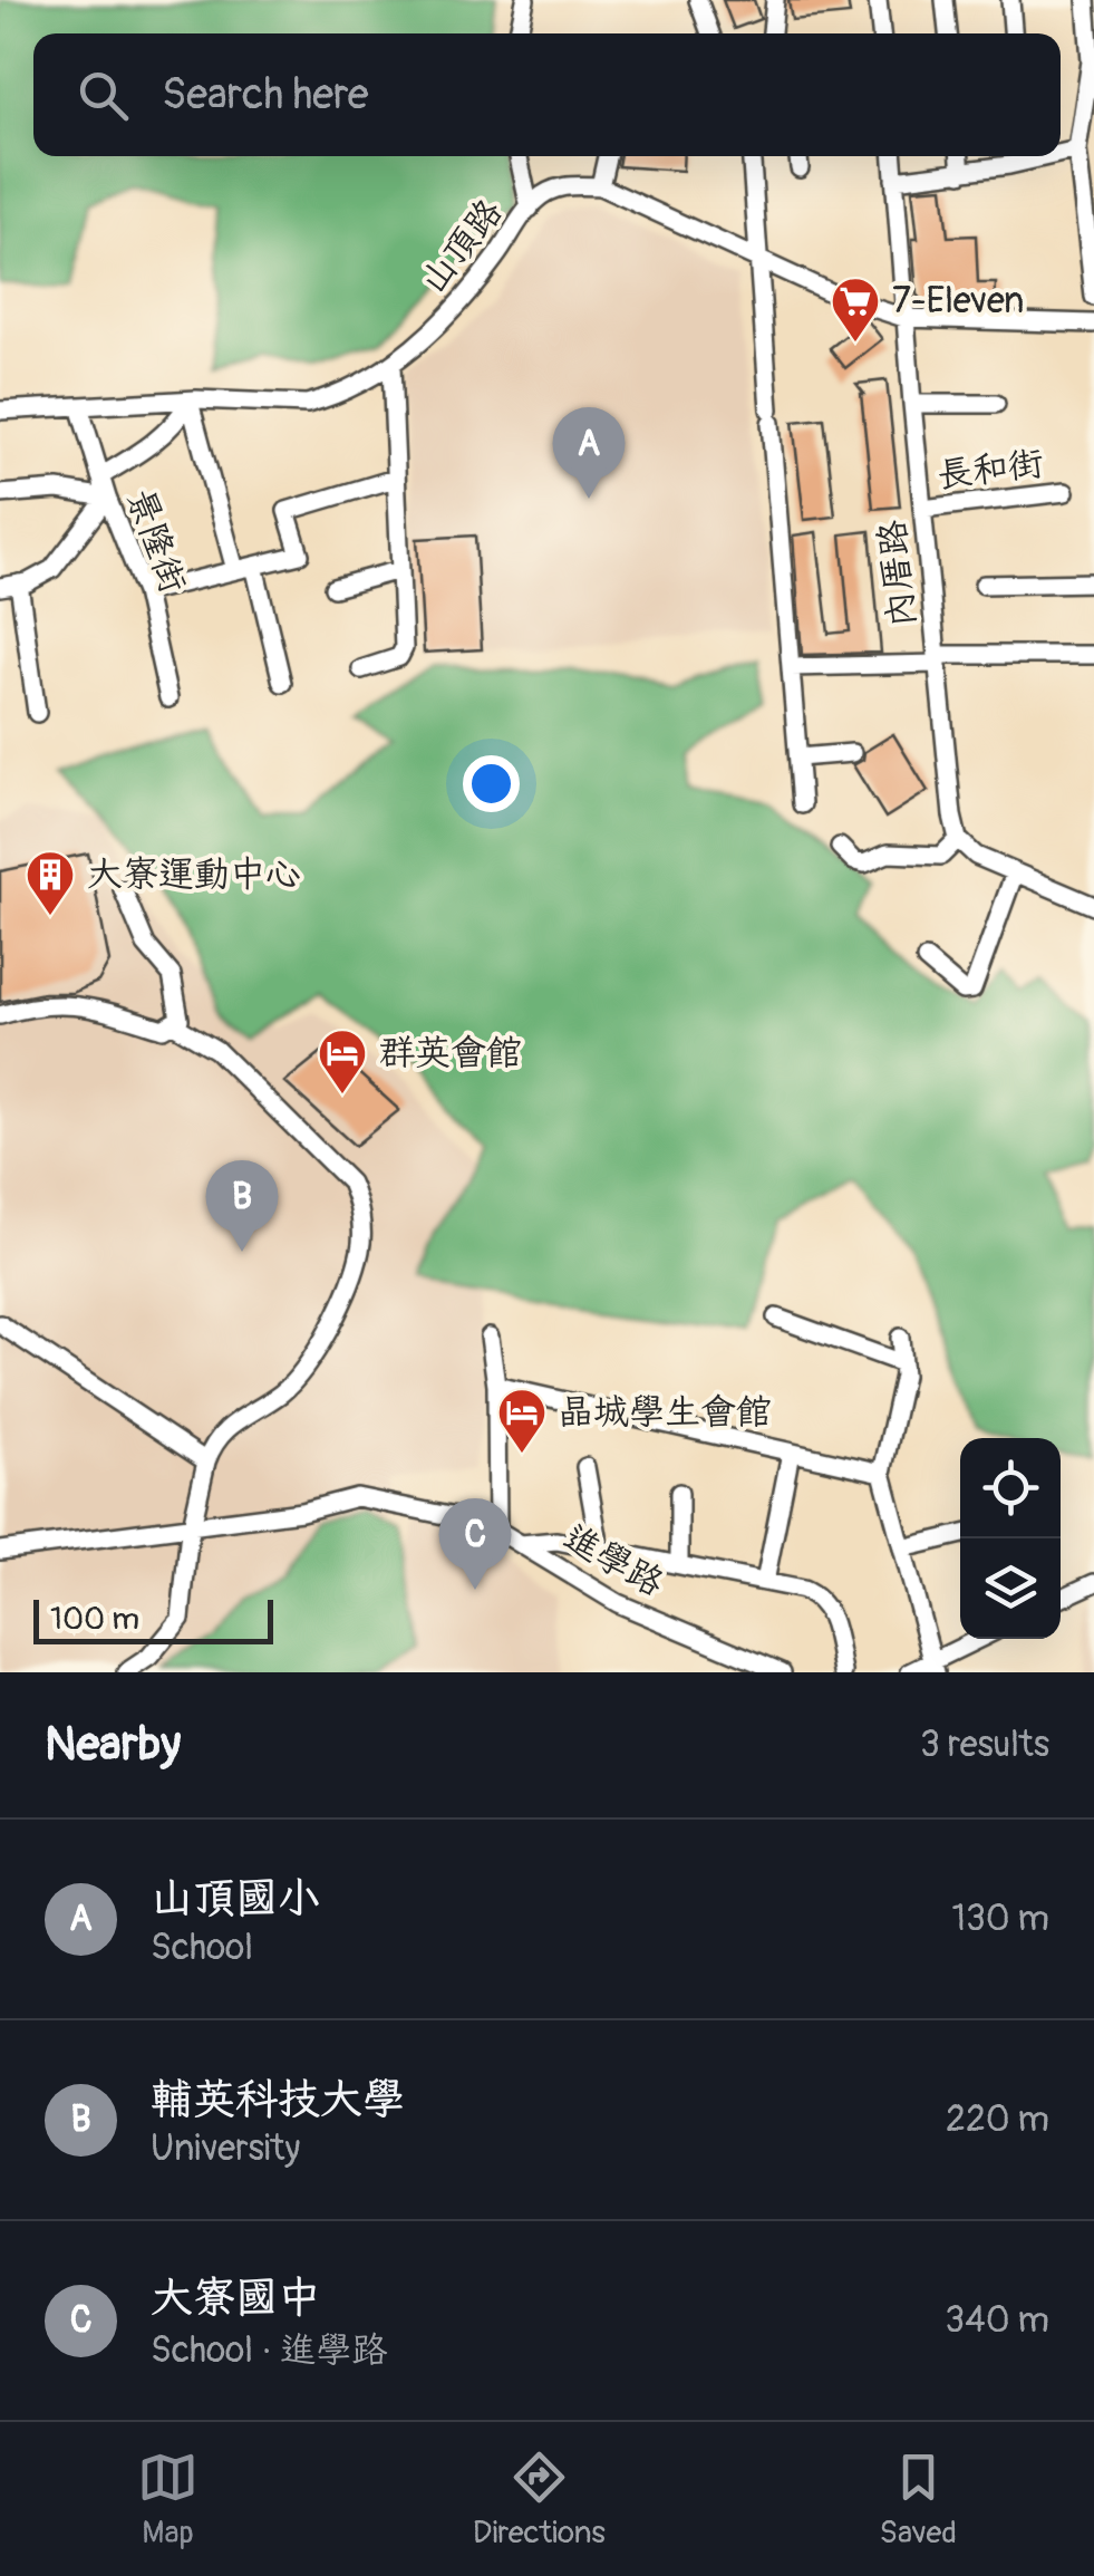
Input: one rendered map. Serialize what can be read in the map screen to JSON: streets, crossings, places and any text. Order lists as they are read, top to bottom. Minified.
{"streets":{"street":["山頂路","長和街","景隆街","內厝路","進學路"]},"crossings":[["山頂路","景隆街"],["長和街","內厝路"]],"places":{"supermarket":["7-Eleven"],"building":["大寮運動中心"],"hotel":["群英會館","晶城學生會館"]},"scale_bar":"100 m","page":{"search":"Search here","pins":["A","B","C"],"scale":"100 m","heading":["Nearby","3 results"],"list":[{"mark":"A","name":"山頂國小","note":"School","value":"130 m"},{"mark":"B","name":"輔英科技大學","note":"University","value":"220 m"},{"mark":"C","name":"大寮國中","note":"School · 進學路","value":"340 m"}],"nav":["Map","Directions","Saved"]}}
